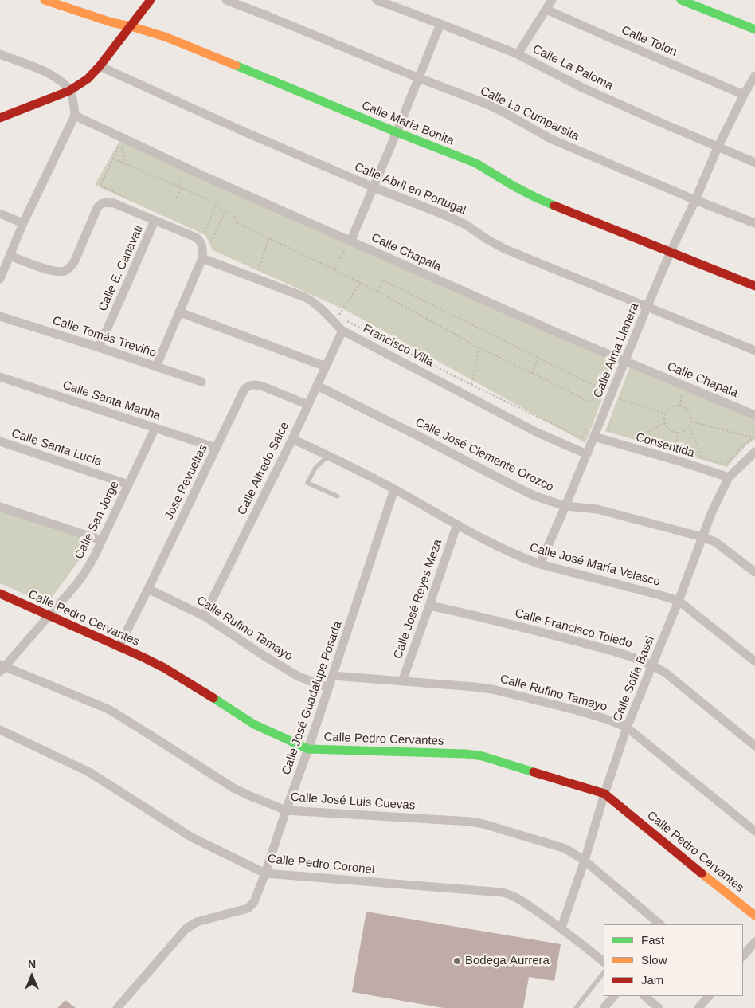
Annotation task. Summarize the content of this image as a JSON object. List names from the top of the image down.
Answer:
{
  "streets": {
    "street": [
      "Calle Tolon",
      "Calle La Paloma",
      "Calle La Cumparsita",
      "Calle María Bonita",
      "Calle Abril en Portugal",
      "Calle Chapala",
      "Calle E. Canavati",
      "Calle Tomás Treviño",
      "Francisco Villa",
      "Calle Alma Llanera",
      "Calle Santa Martha",
      "Consentida",
      "Calle Santa Lucía",
      "Calle José Clemente Orozco",
      "Calle Alfredo Salce",
      "Jose Revueltas",
      "Calle San Jorge",
      "Calle José María Velasco",
      "Calle José Reyes Meza",
      "Calle Pedro Cervantes",
      "Calle Rufino Tamayo",
      "Calle Francisco Toledo",
      "Calle Sofía Bassi",
      "Calle José Guadalupe Posada",
      "Calle José Luis Cuevas",
      "Calle Pedro Coronel"
    ]
  },
  "crossings": [
    ["Calle Tolon", "Calle Alma Llanera"],
    ["Calle La Paloma", "Calle Alma Llanera"],
    ["Calle La Cumparsita", "Calle Alma Llanera"],
    ["Calle María Bonita", "Calle Alma Llanera"],
    ["Calle Abril en Portugal", "Calle Alma Llanera"],
    ["Calle Chapala", "Calle Alma Llanera"],
    ["Calle E. Canavati", "Calle Tomás Treviño"],
    ["Francisco Villa", "Calle Alma Llanera"],
    ["Francisco Villa", "Calle Alfredo Salce"],
    ["Calle Alma Llanera", "Consentida"],
    ["Calle Alma Llanera", "Calle José Clemente Orozco"],
    ["Calle Alma Llanera", "Calle José María Velasco"],
    ["Calle Santa Martha", "Jose Revueltas"],
    ["Calle Santa Martha", "Calle San Jorge"],
    ["Consentida", "Calle Sofía Bassi"],
    ["Calle Santa Lucía", "Calle San Jorge"],
    ["Calle José Clemente Orozco", "Calle Alfredo Salce"],
    ["Calle José Clemente Orozco", "Calle Sofía Bassi"],
    ["Calle Alfredo Salce", "Jose Revueltas"],
    ["Calle Alfredo Salce", "Calle José María Velasco"],
    ["Calle Alfredo Salce", "Calle Rufino Tamayo"],
    ["Jose Revueltas", "Calle Pedro Cervantes"],
    ["Jose Revueltas", "Calle Rufino Tamayo"],
    ["Calle San Jorge", "Calle Pedro Cervantes"],
    ["Calle San Jorge", "Calle José Luis Cuevas"],
    ["Calle José María Velasco", "Calle José Reyes Meza"],
    ["Calle José María Velasco", "Calle Sofía Bassi"],
    ["Calle José María Velasco", "Calle José Guadalupe Posada"],
    ["Calle José Reyes Meza", "Calle Rufino Tamayo"],
    ["Calle José Reyes Meza", "Calle Francisco Toledo"],
    ["Calle Pedro Cervantes", "Calle Sofía Bassi"],
    ["Calle Pedro Cervantes", "Calle José Guadalupe Posada"],
    ["Calle Rufino Tamayo", "Calle Sofía Bassi"],
    ["Calle Rufino Tamayo", "Calle José Guadalupe Posada"],
    ["Calle Francisco Toledo", "Calle Sofía Bassi"],
    ["Calle Sofía Bassi", "Calle José Luis Cuevas"],
    ["Calle Sofía Bassi", "Calle Pedro Coronel"],
    ["Calle José Guadalupe Posada", "Calle José Luis Cuevas"],
    ["Calle José Guadalupe Posada", "Calle Pedro Coronel"]
  ],
  "places": ["Bodega Aurrera"],
  "legend": ["Fast", "Slow", "Jam"],
  "north": "top"
}
